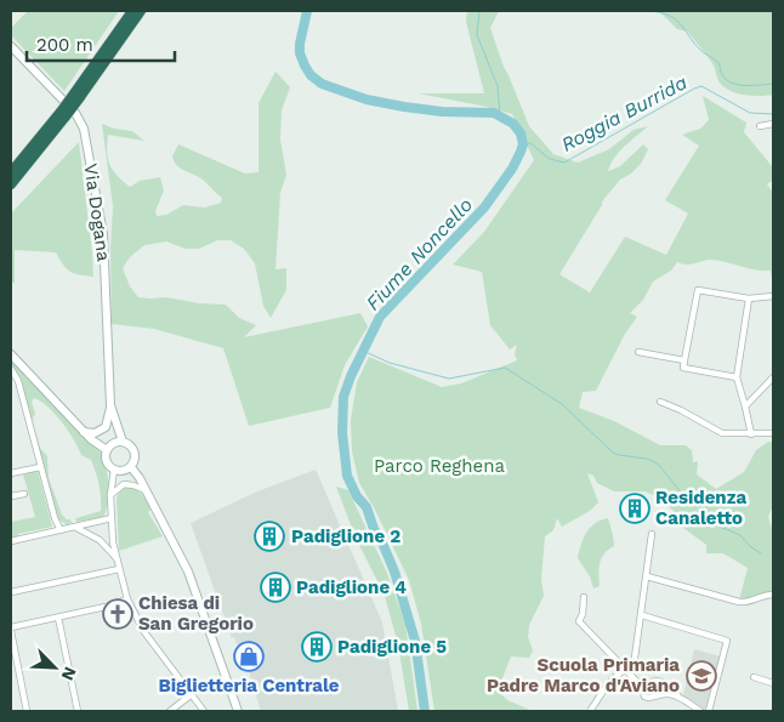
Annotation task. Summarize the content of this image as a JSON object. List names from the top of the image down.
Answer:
{
  "streets": {
    "main road": ["Via Dogana"]
  },
  "water": ["Roggia Burrida", "Fiume Noncello"],
  "parks": ["Parco Reghena"],
  "places": {
    "building": [
      "Residenza Canaletto",
      "Padiglione 2",
      "Padiglione 4",
      "Padiglione 5"
    ],
    "church": ["Chiesa di San Gregorio"],
    "shop": ["Biglietteria Centrale"],
    "school or university": ["Scuola Primaria Padre Marco d'Aviano"]
  },
  "scale_bar": "200 m",
  "north": "bottom right"
}
